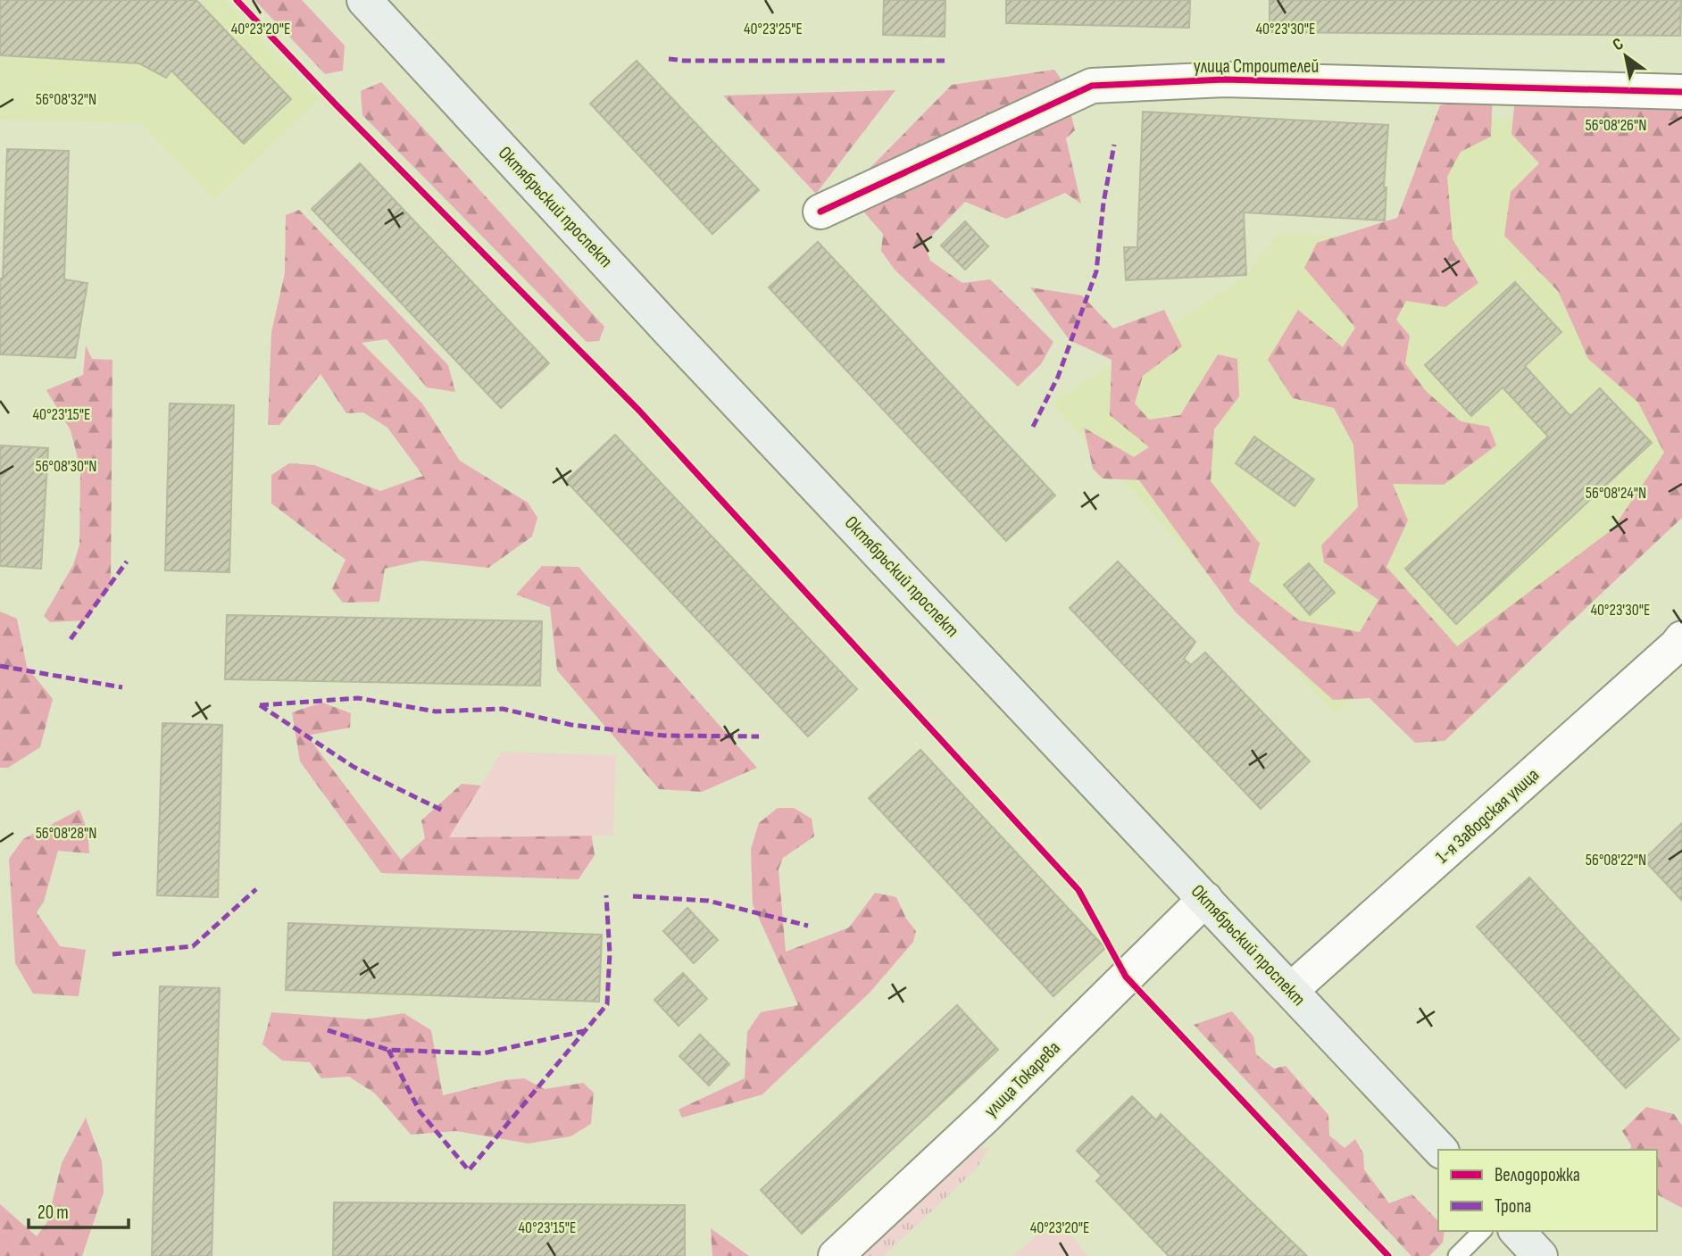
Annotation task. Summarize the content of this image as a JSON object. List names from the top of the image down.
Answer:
{
  "streets": {
    "main road": ["Октябрьский проспект"],
    "street": ["улица Строителей", "1-я Заводская улица", "улица Токарева"]
  },
  "crossings": [
    ["Октябрьский проспект", "1-я Заводская улица"],
    ["Октябрьский проспект", "улица Токарева"]
  ],
  "legend": ["Велодорожка", "Тропа"],
  "scale_bar": "20 m",
  "north": "top left",
  "coordinates": [
    "40°23'20\"E",
    "40°23'25\"E",
    "40°23'30\"E",
    "56°08'32\"N",
    "56°08'26\"N",
    "40°23'15\"E",
    "56°08'30\"N",
    "56°08'24\"N",
    "56°08'28\"N",
    "56°08'22\"N"
  ]
}
